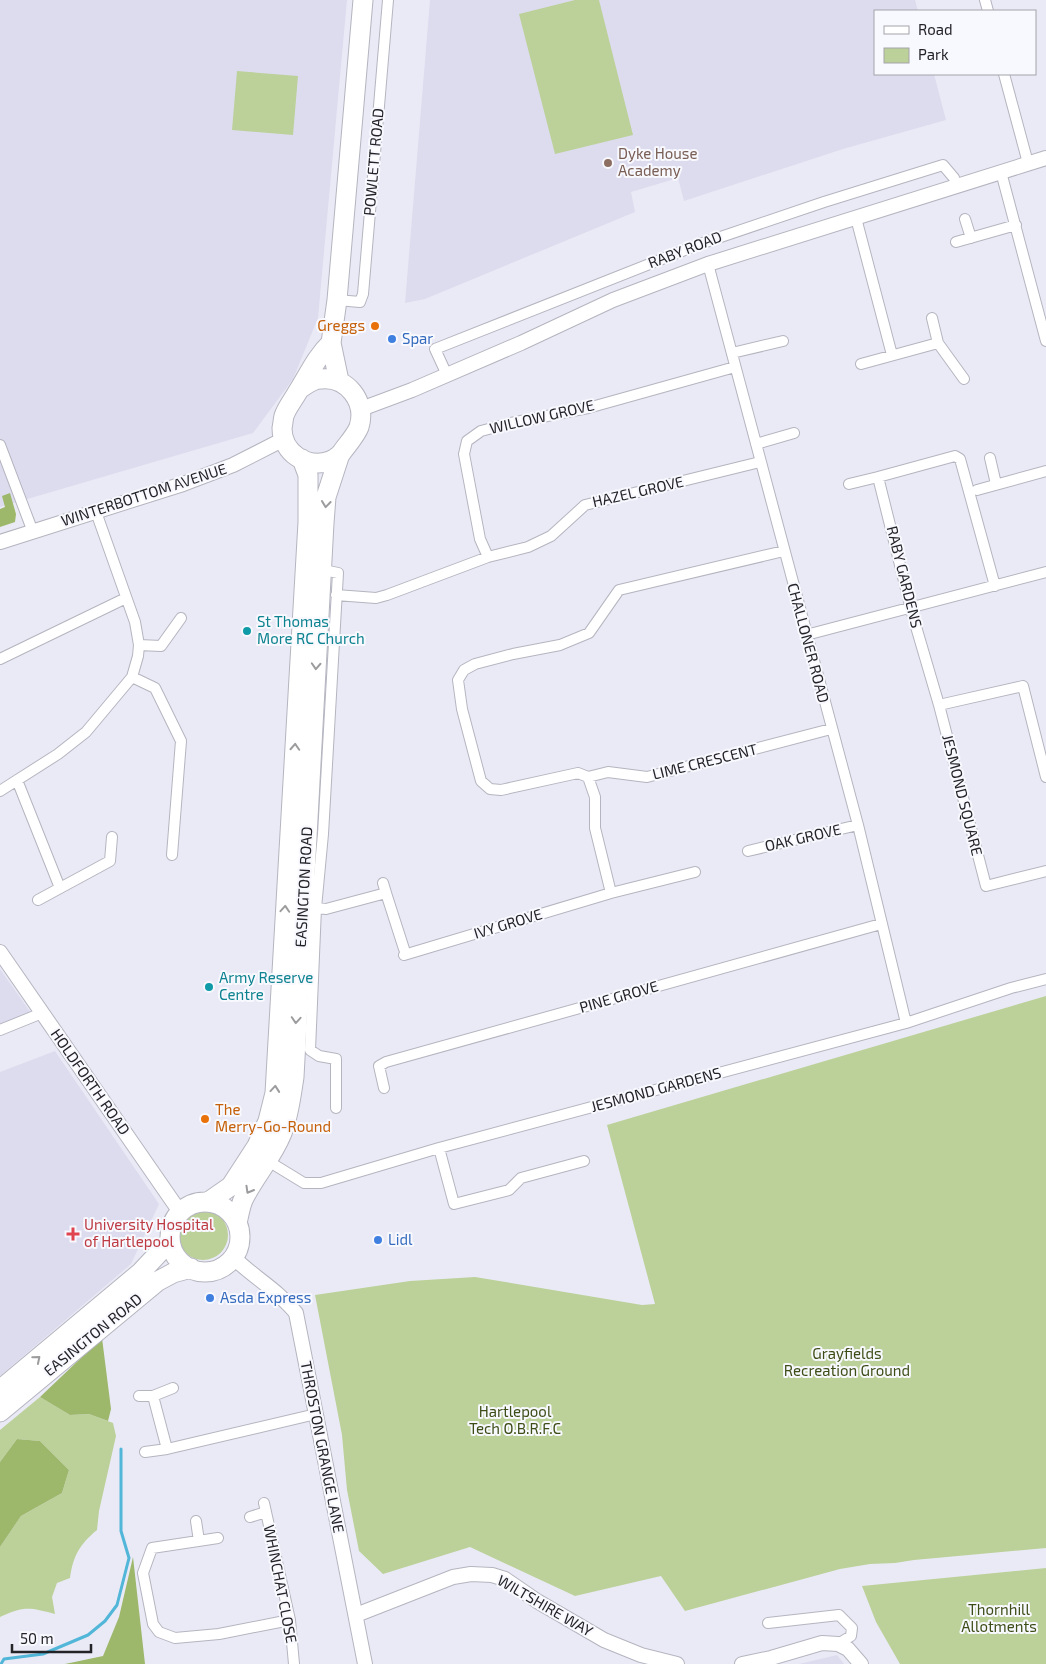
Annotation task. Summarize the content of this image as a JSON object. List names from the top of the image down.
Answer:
{
  "streets": {
    "highway": ["POWLETT ROAD", "EASINGTON ROAD"],
    "street": [
      "RABY ROAD",
      "WILLOW GROVE",
      "HAZEL GROVE",
      "WINTERBOTTOM AVENUE",
      "RABY GARDENS",
      "CHALLONER ROAD",
      "LIME CRESCENT",
      "JESMOND SQUARE",
      "OAK GROVE",
      "IVY GROVE",
      "PINE GROVE",
      "HOLDFORTH ROAD",
      "JESMOND GARDENS",
      "THROSTON GRANGE LANE",
      "WHINCHAT CLOSE",
      "WILTSHIRE WAY"
    ]
  },
  "crossings": [
    ["POWLETT ROAD", "RABY ROAD"],
    ["POWLETT ROAD", "WINTERBOTTOM AVENUE"],
    ["POWLETT ROAD", "EASINGTON ROAD"],
    ["RABY ROAD", "WINTERBOTTOM AVENUE"],
    ["RABY ROAD", "CHALLONER ROAD"],
    ["RABY ROAD", "EASINGTON ROAD"],
    ["WILLOW GROVE", "HAZEL GROVE"],
    ["WILLOW GROVE", "CHALLONER ROAD"],
    ["HAZEL GROVE", "CHALLONER ROAD"],
    ["HAZEL GROVE", "EASINGTON ROAD"],
    ["WINTERBOTTOM AVENUE", "EASINGTON ROAD"],
    ["RABY GARDENS", "JESMOND SQUARE"],
    ["CHALLONER ROAD", "LIME CRESCENT"],
    ["CHALLONER ROAD", "OAK GROVE"],
    ["CHALLONER ROAD", "PINE GROVE"],
    ["CHALLONER ROAD", "JESMOND GARDENS"],
    ["EASINGTON ROAD", "IVY GROVE"],
    ["EASINGTON ROAD", "HOLDFORTH ROAD"],
    ["EASINGTON ROAD", "JESMOND GARDENS"],
    ["EASINGTON ROAD", "THROSTON GRANGE LANE"],
    ["HOLDFORTH ROAD", "THROSTON GRANGE LANE"],
    ["THROSTON GRANGE LANE", "WILTSHIRE WAY"]
  ],
  "parks": ["Grayfields Recreation Ground", "Hartlepool Tech O.B.R.F.C", "Thornhill Allotments"],
  "places": {
    "other": [
      "Dyke House Academy",
      "Greggs",
      "Spar",
      "St Thomas More RC Church",
      "Army Reserve Centre",
      "The Merry-Go-Round",
      "Lidl",
      "Asda Express"
    ],
    "health": ["University Hospital of Hartlepool"]
  },
  "legend": ["Road", "Park"],
  "scale_bar": "50 m"
}
